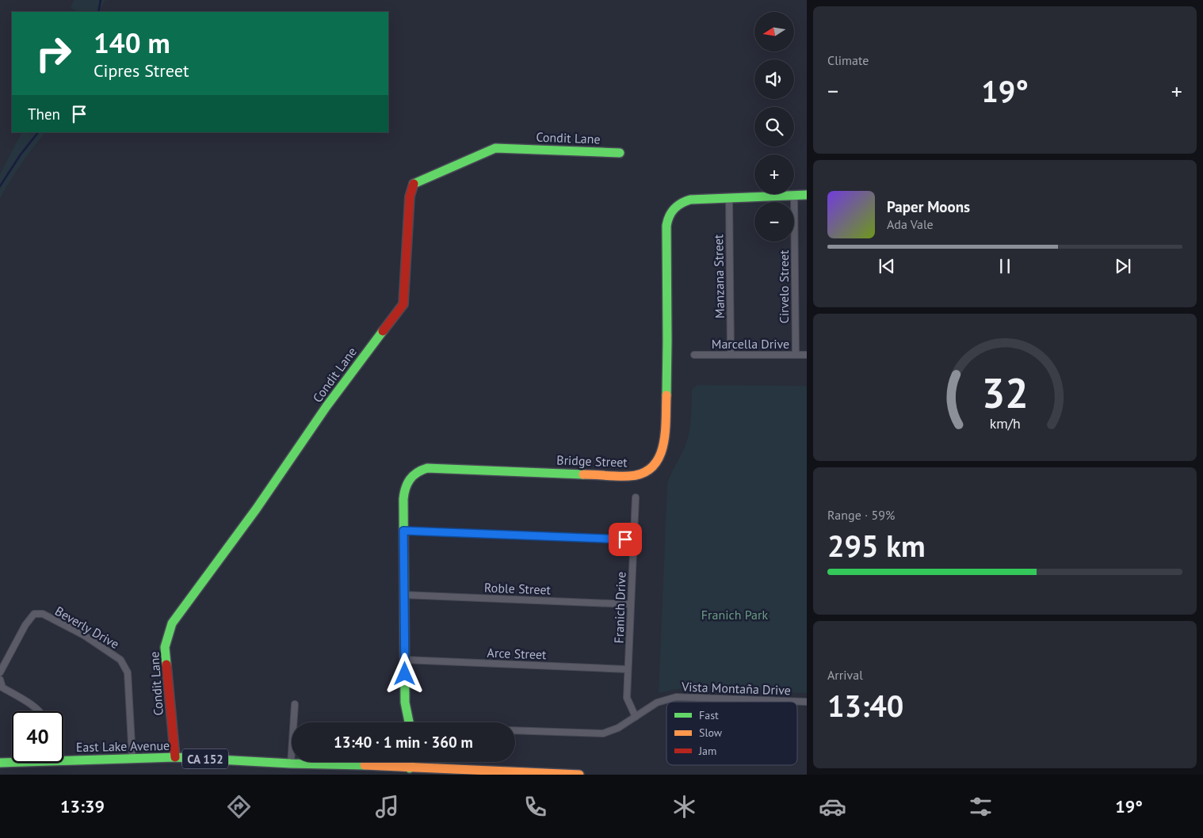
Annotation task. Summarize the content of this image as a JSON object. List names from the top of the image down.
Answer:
{
  "streets": {
    "street": [
      "Condit Lane",
      "Manzana Street",
      "Cirvelo Street",
      "Marcella Drive",
      "Bridge Street",
      "Roble Street",
      "Franich Drive",
      "Beverly Drive",
      "Arce Street",
      "Vista Montaña Drive",
      "East Lake Avenue",
      "CA 152"
    ]
  },
  "crossings": [
    ["Condit Lane", "East Lake Avenue"],
    ["Manzana Street", "Marcella Drive"],
    ["Manzana Street", "Bridge Street"],
    ["Cirvelo Street", "Marcella Drive"],
    ["Cirvelo Street", "Bridge Street"],
    ["Bridge Street", "Roble Street"],
    ["Bridge Street", "Arce Street"],
    ["Roble Street", "Franich Drive"],
    ["Franich Drive", "Arce Street"],
    ["Franich Drive", "Vista Montaña Drive"],
    ["Beverly Drive", "East Lake Avenue"]
  ],
  "parks": ["Franich Park"],
  "legend": ["Fast", "Slow", "Jam"],
  "north": "left",
  "page": {
    "tile": [
      "Climate",
      ["Range · 59%", "295 km"],
      ["Arrival", "13:40"]
    ],
    "map_buttons": ["+", "−"],
    "turn": ["140 m", "Cipres Street"],
    "heat": ["−", "19°", "+"],
    "then": "Then",
    "song": ["Paper Moons", "Ada Vale"],
    "limit": "40",
    "trip": "13:40 · 1 min · 360 m",
    "tabs": ["13:39", "19°"],
    "gauge": ["32", "km/h"]
  }
}
